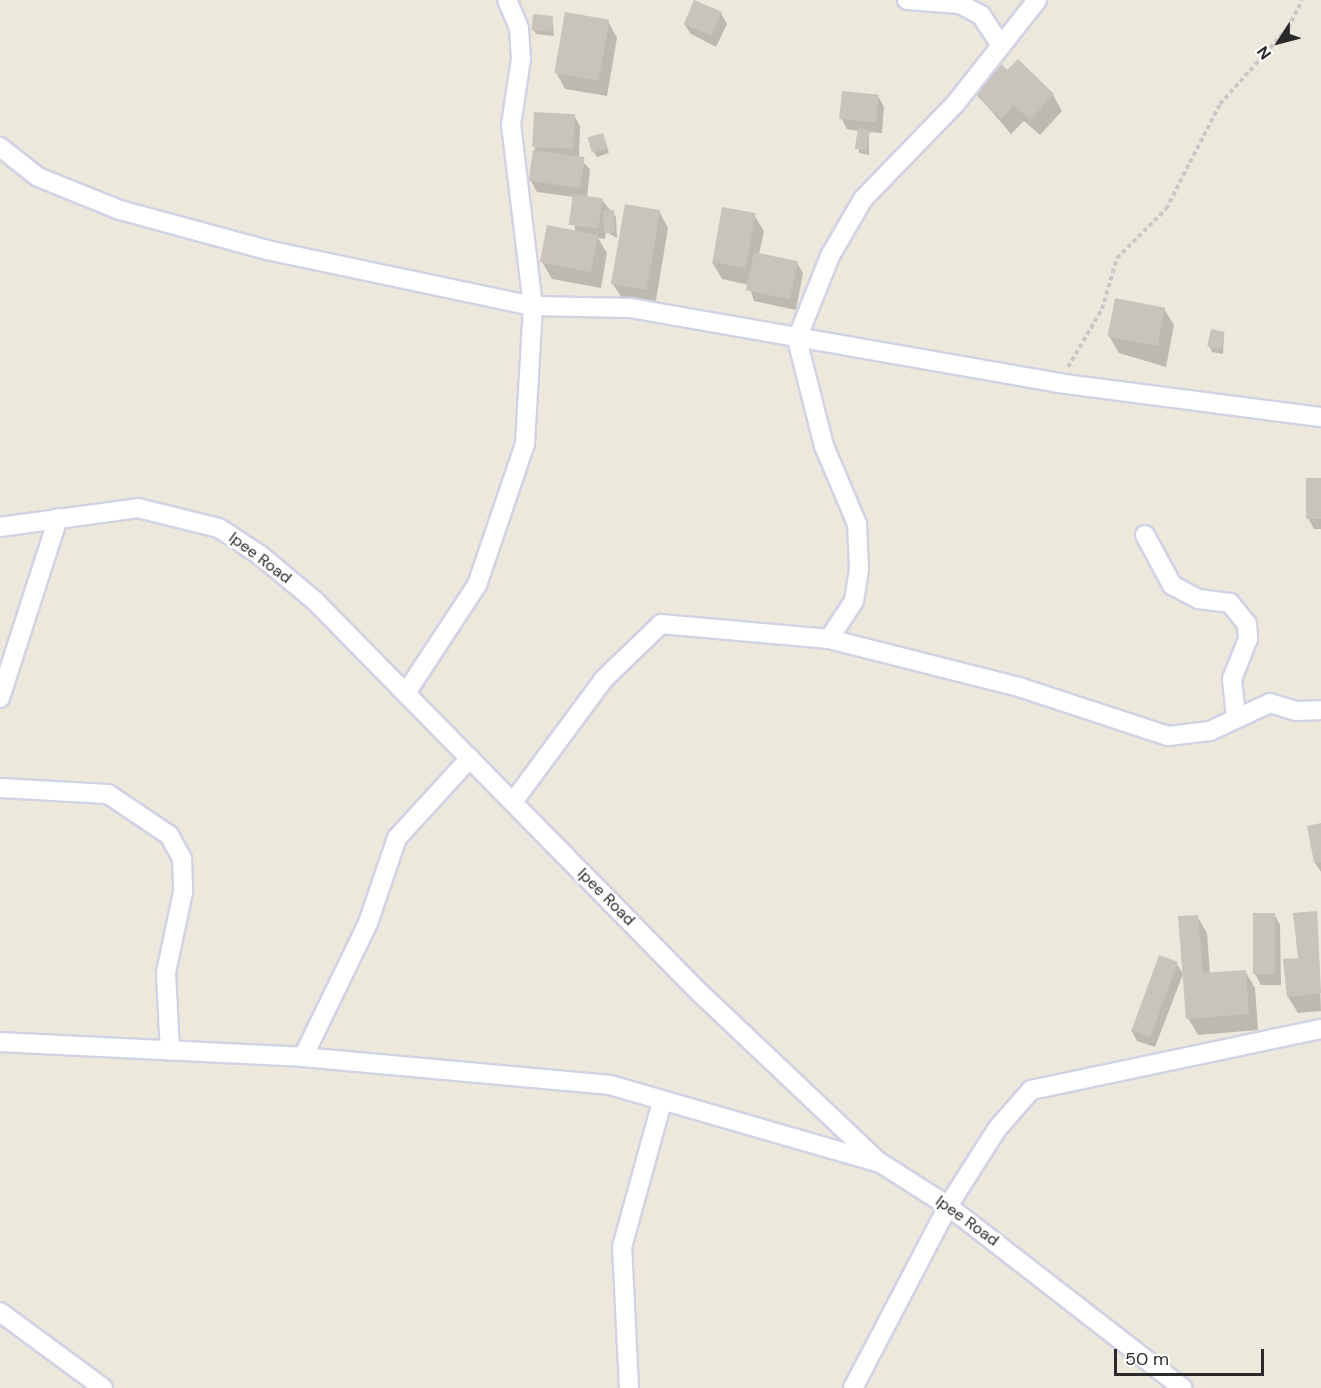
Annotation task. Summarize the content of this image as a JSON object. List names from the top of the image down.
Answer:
{
  "streets": {
    "street": ["Ipee Road"]
  },
  "scale_bar": "50 m",
  "north": "bottom left"
}
